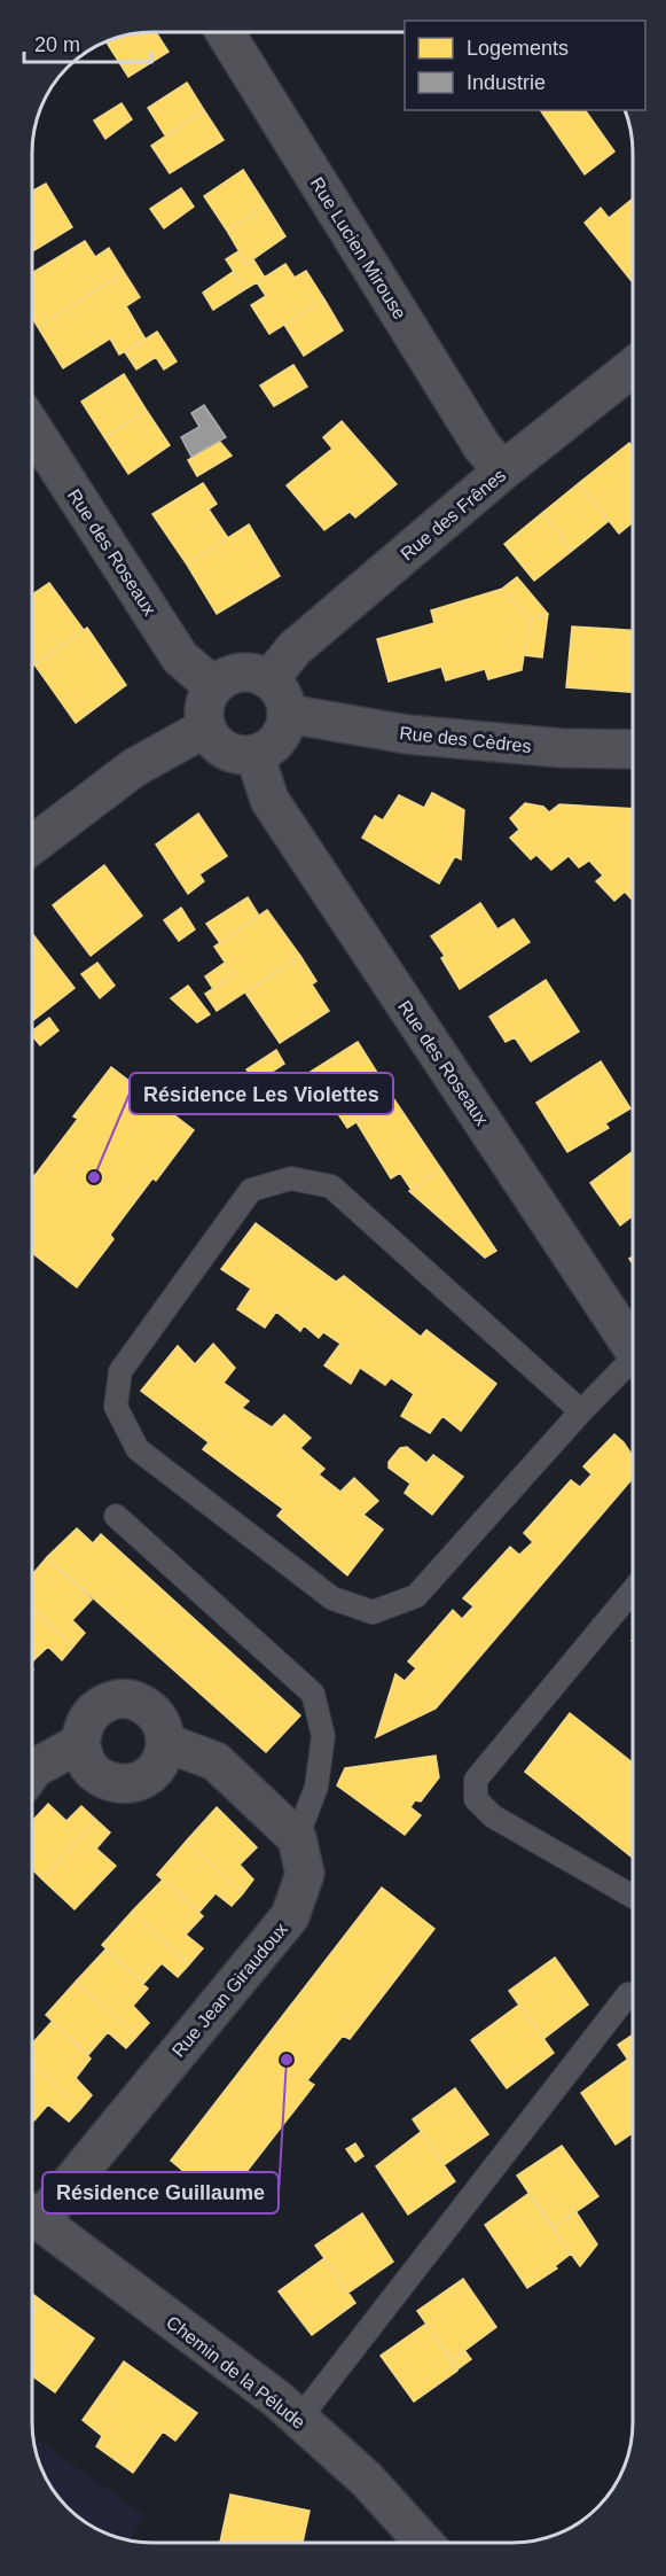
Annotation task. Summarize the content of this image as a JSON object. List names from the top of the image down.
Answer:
{
  "streets": {
    "street": [
      "Rue Lucien Mirouse",
      "Rue des Frênes",
      "Rue des Roseaux",
      "Rue des Cèdres",
      "Rue Jean Giraudoux",
      "Chemin de la Pélude"
    ]
  },
  "crossings": [
    ["Rue Lucien Mirouse", "Rue des Frênes"],
    ["Rue des Frênes", "Rue des Roseaux"],
    ["Rue des Frênes", "Rue des Cèdres"],
    ["Rue des Roseaux", "Rue des Cèdres"]
  ],
  "places": ["Résidence Les Violettes", "Résidence Guillaume"],
  "legend": ["Logements", "Industrie"],
  "scale_bar": "20 m"
}
